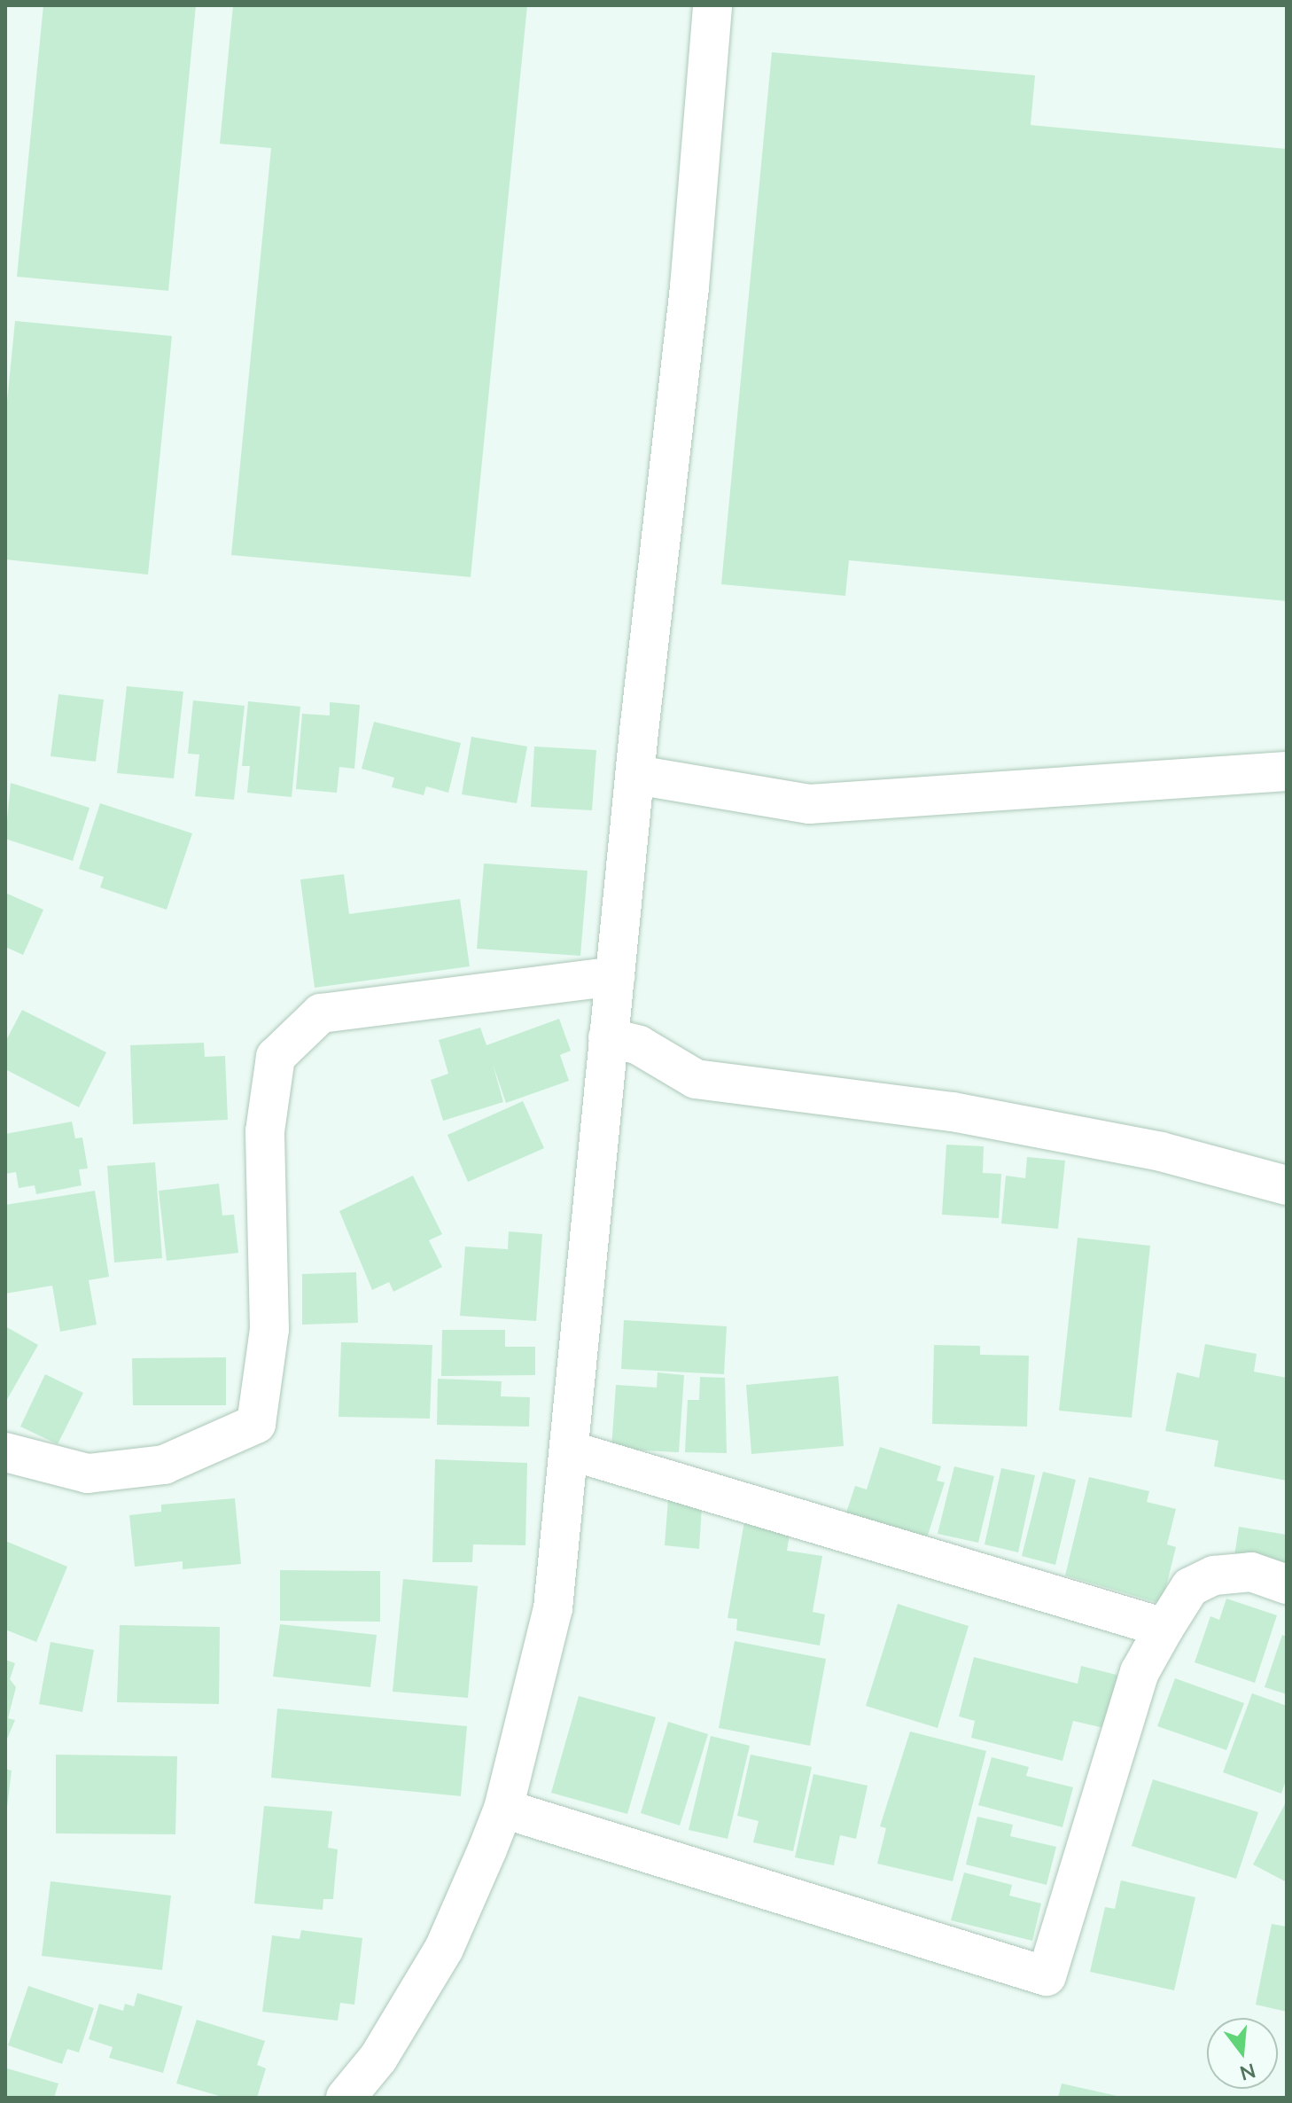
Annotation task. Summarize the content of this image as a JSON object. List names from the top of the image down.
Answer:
{
  "north": "bottom"
}
